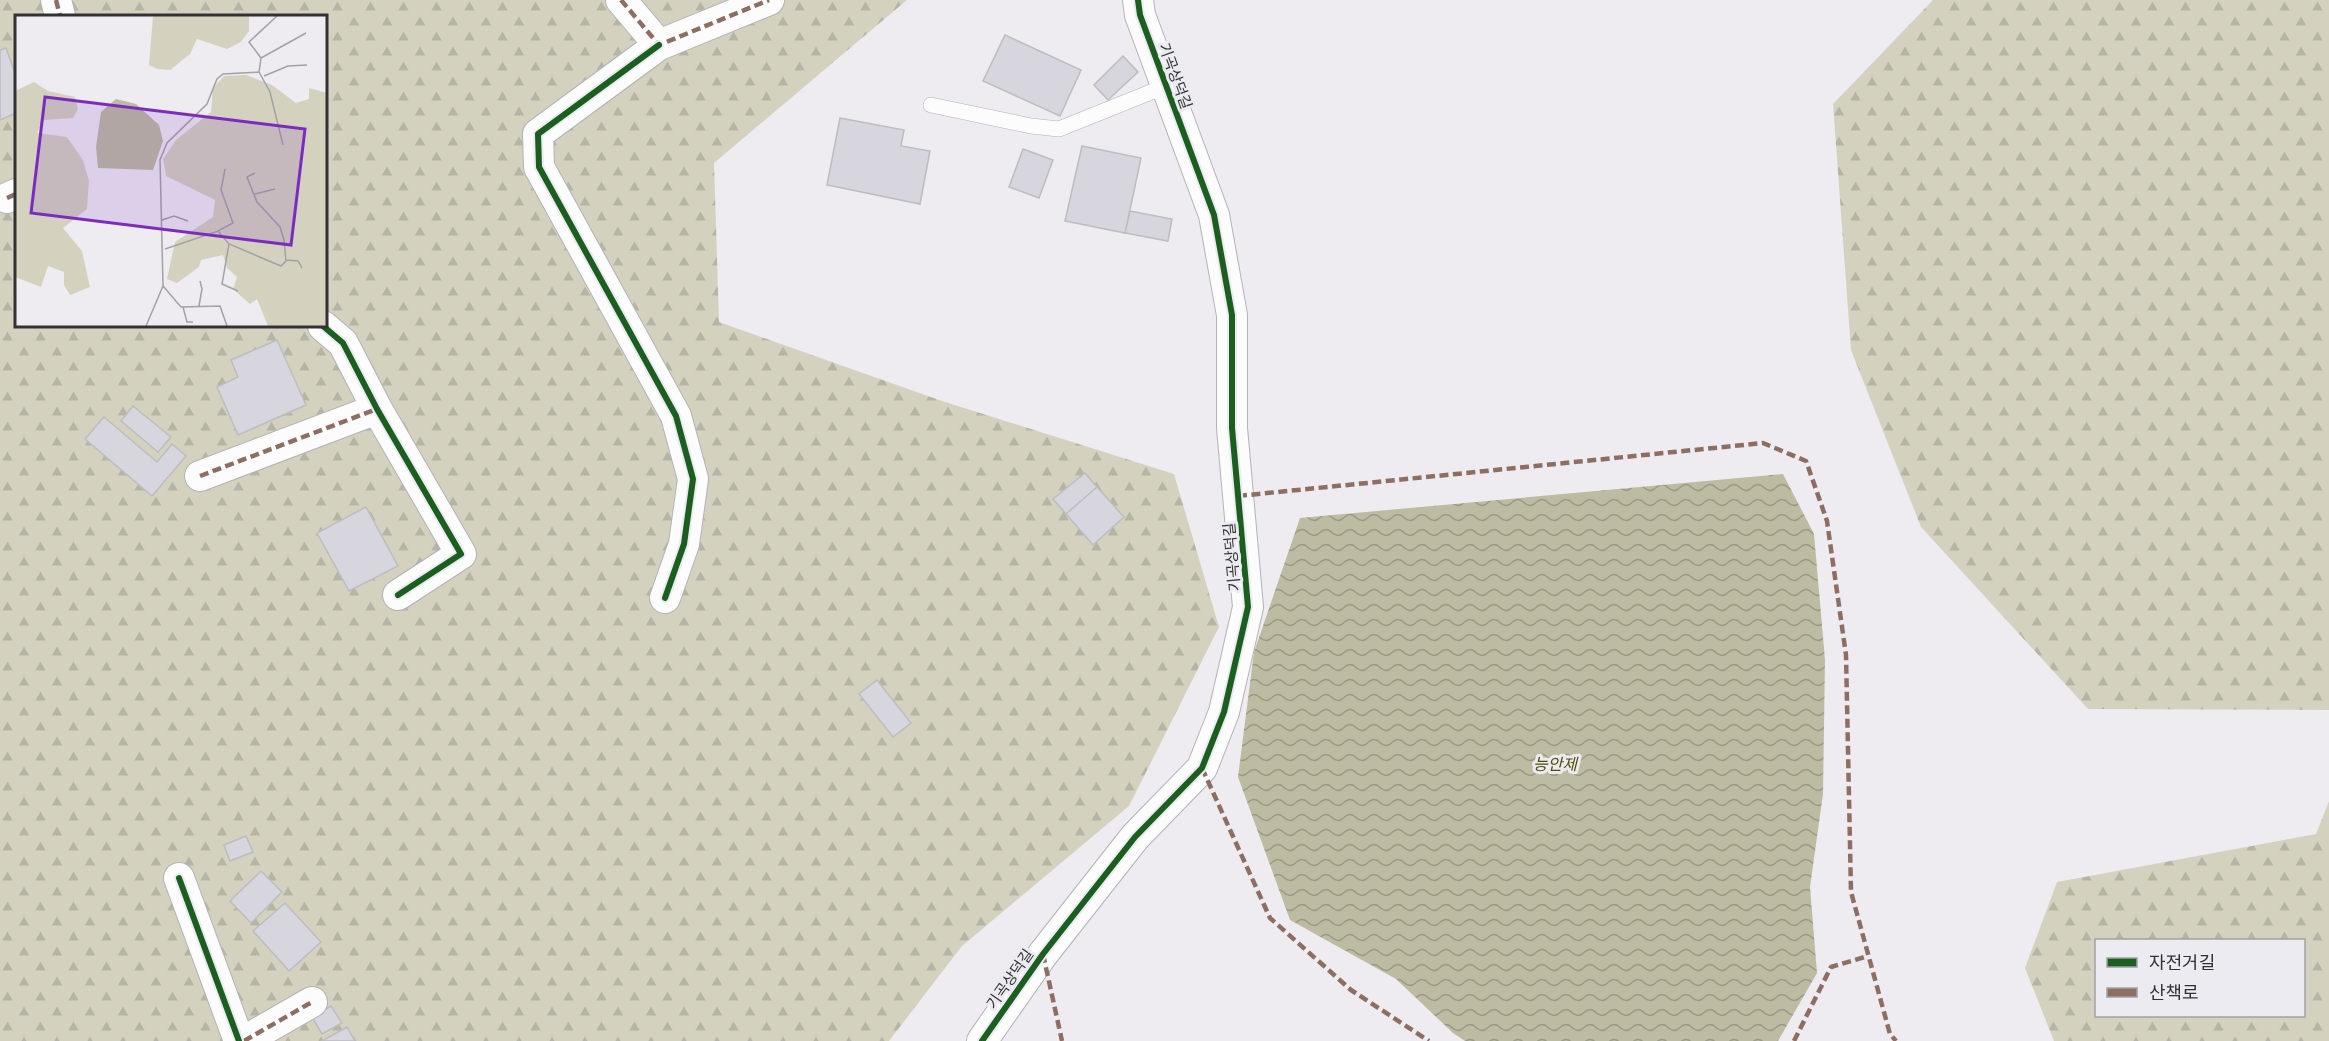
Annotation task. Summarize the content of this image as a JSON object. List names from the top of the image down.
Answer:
{
  "streets": {
    "street": ["기곡상덕길"]
  },
  "water": ["능안제"],
  "legend": ["자전거길", "산책로"]
}
